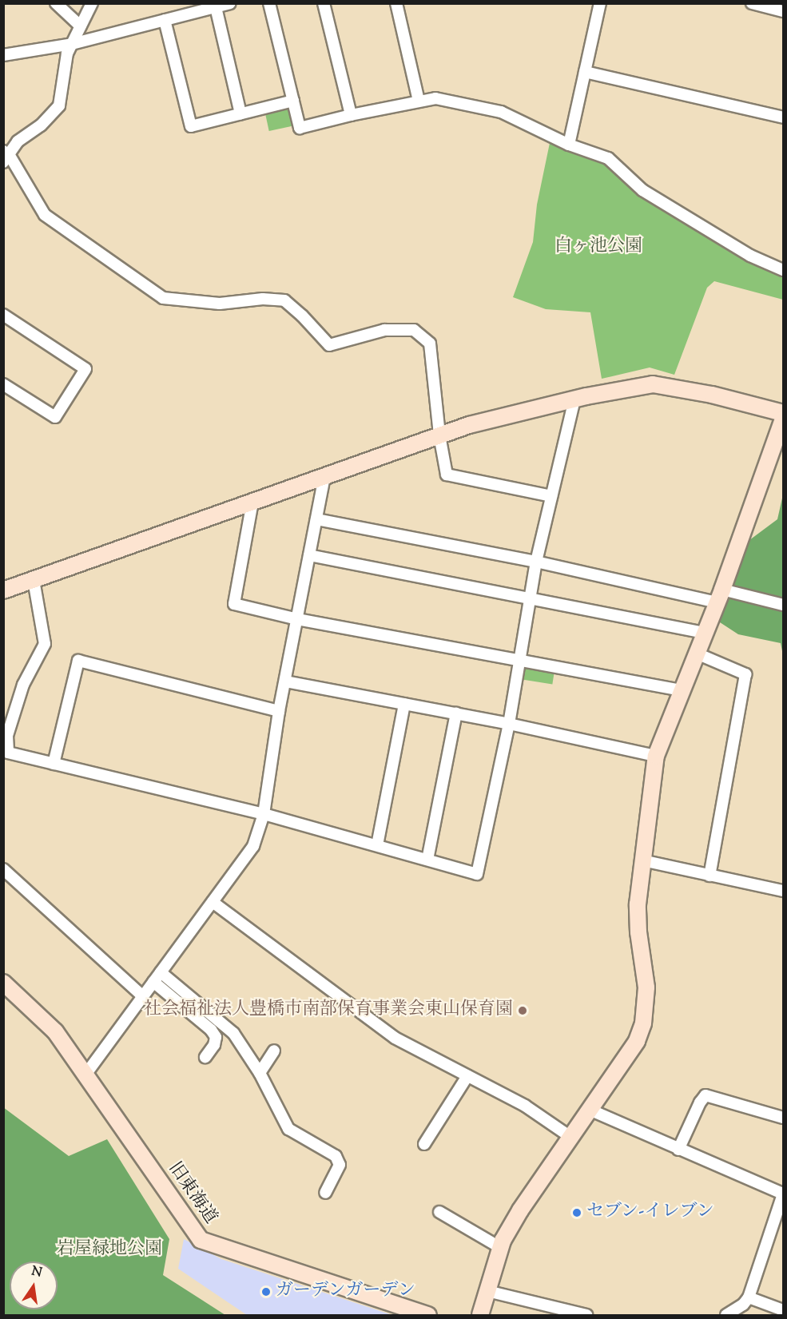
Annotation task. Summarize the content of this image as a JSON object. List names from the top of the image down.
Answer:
{
  "streets": {
    "street": ["旧東海道"]
  },
  "parks": ["白ヶ池公園", "岩屋緑地公園"],
  "places": ["社会福祉法人豊橋市南部保育事業会東山保育園", "セブン-イレブン", "ガーデンガーデン"],
  "north": "top"
}
